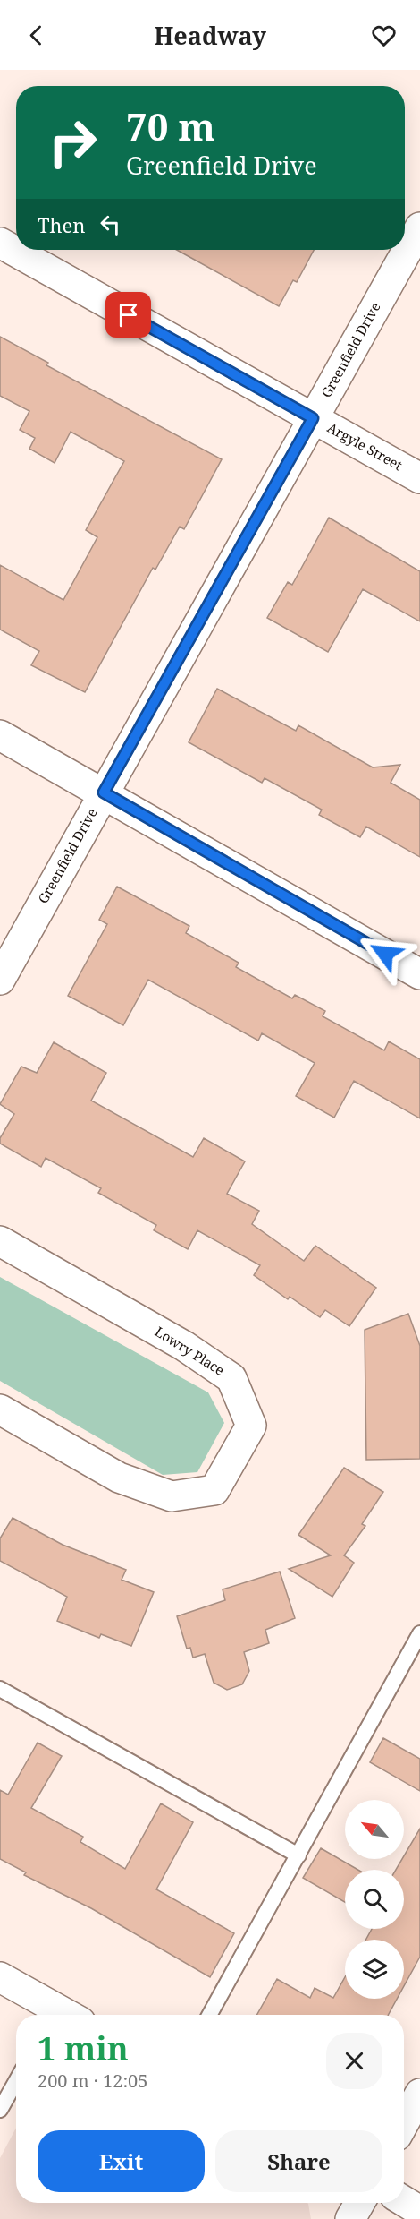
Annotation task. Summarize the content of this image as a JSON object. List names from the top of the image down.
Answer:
{
  "streets": {
    "street": ["Greenfield Drive", "Argyle Street", "Lowry Place"]
  },
  "crossings": [
    ["Greenfield Drive", "Argyle Street"]
  ],
  "north": "top left",
  "page": {
    "header": "Headway",
    "turn": ["70 m", "Greenfield Drive"],
    "then": "Then",
    "heading": ["1 min", "200 m · 12:05"],
    "buttons": ["Exit", "Share"]
  }
}
